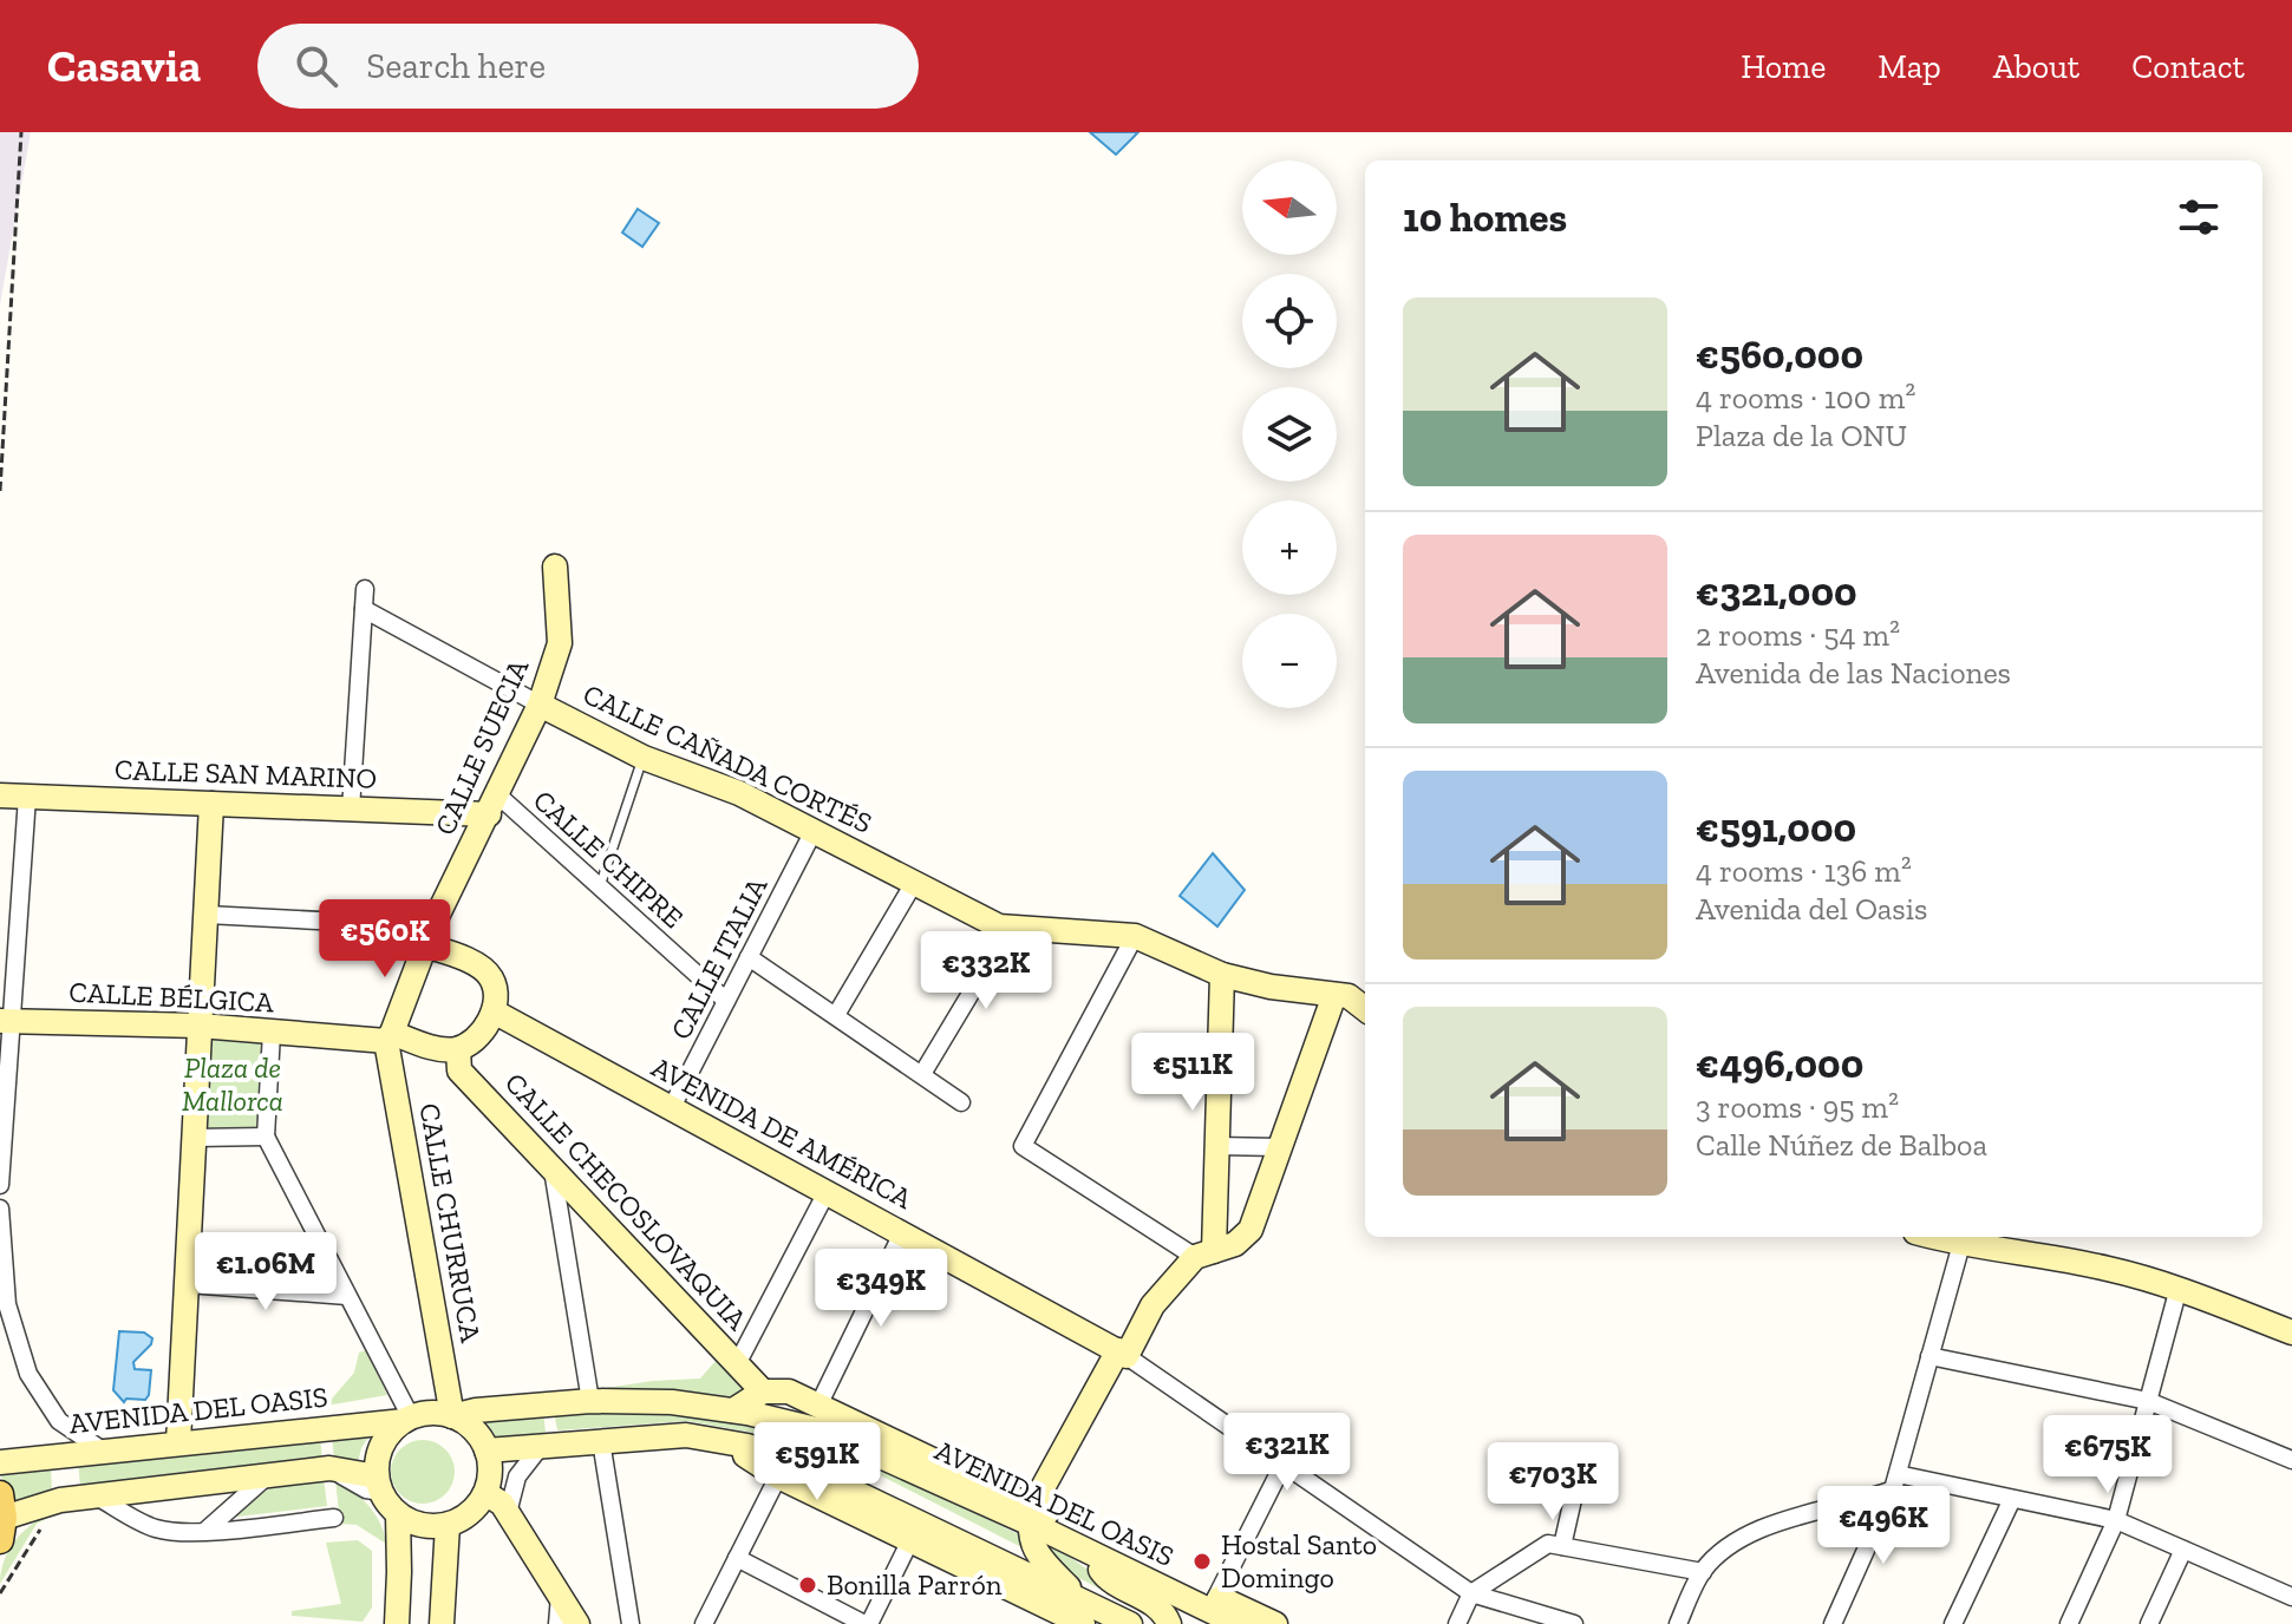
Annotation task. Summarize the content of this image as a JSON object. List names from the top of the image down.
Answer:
{
  "streets": {
    "street": [
      "CALLE SUECIA",
      "CALLE CAÑADA CORTÉS",
      "CALLE SAN MARINO",
      "CALLE CHIPRE",
      "CALLE ITALIA",
      "CALLE BÉLGICA",
      "AVENIDA DE AMÉRICA",
      "CALLE CHECOSLOVAQUIA",
      "CALLE CHURRUCA",
      "AVENIDA DEL OASIS"
    ]
  },
  "crossings": [
    ["CALLE SUECIA", "CALLE CAÑADA CORTÉS"],
    ["CALLE SUECIA", "CALLE SAN MARINO"],
    ["CALLE SUECIA", "CALLE CHIPRE"],
    ["CALLE SUECIA", "CALLE BÉLGICA"],
    ["CALLE SUECIA", "CALLE CHURRUCA"],
    ["CALLE CAÑADA CORTÉS", "CALLE ITALIA"],
    ["CALLE SAN MARINO", "CALLE CHIPRE"],
    ["CALLE CHIPRE", "CALLE ITALIA"],
    ["CALLE ITALIA", "AVENIDA DE AMÉRICA"],
    ["CALLE BÉLGICA", "CALLE CHECOSLOVAQUIA"],
    ["CALLE BÉLGICA", "CALLE CHURRUCA"],
    ["CALLE CHECOSLOVAQUIA", "AVENIDA DEL OASIS"],
    ["CALLE CHURRUCA", "AVENIDA DEL OASIS"]
  ],
  "parks": ["Plaza de Mallorca"],
  "places": ["Hostal Santo Domingo", "Bonilla Parrón"],
  "north": "left",
  "page": {
    "header": "Casavia",
    "search": "Search here",
    "nav": [
      "Home",
      "Map",
      "About",
      "Contact"
    ],
    "map_buttons": ["+", "−"],
    "heading": "10 homes",
    "list": [
      {
        "name": "€560,000",
        "note": "4 rooms · 100 m² · Plaza de la ONU"
      },
      {
        "name": "€321,000",
        "note": "2 rooms · 54 m² · Avenida de las Naciones"
      },
      {
        "name": "€591,000",
        "note": "4 rooms · 136 m² · Avenida del Oasis"
      },
      {
        "name": "€496,000",
        "note": "3 rooms · 95 m² · Calle Núñez de Balboa"
      }
    ],
    "price": [
      "€560K",
      "€332K",
      "€511K",
      "€1.06M",
      "€349K",
      "€321K",
      "€675K",
      "€591K",
      "€703K",
      "€496K"
    ]
  }
}
